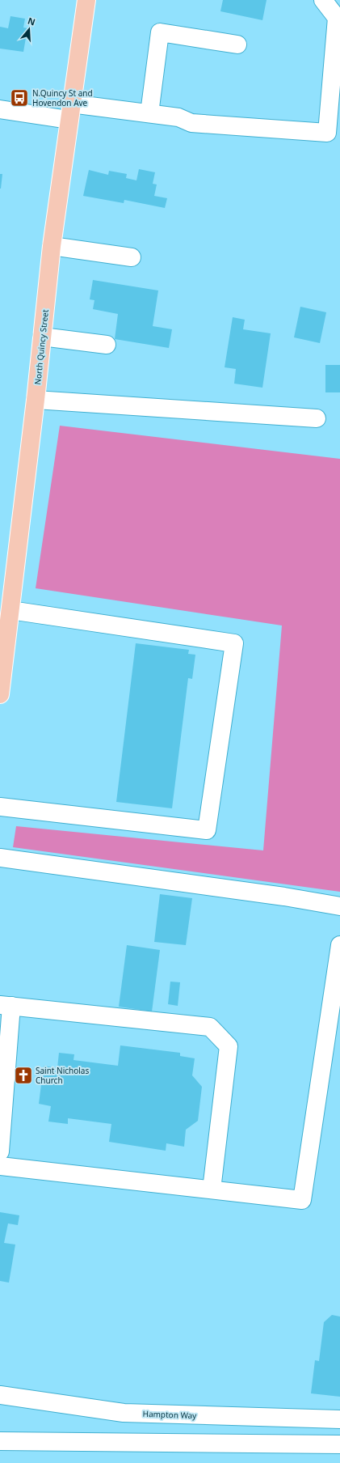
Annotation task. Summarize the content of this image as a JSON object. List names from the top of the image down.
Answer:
{
  "streets": {
    "main road": ["North Quincy Street"],
    "street": ["Hampton Way"]
  },
  "places": {
    "bus stop": ["N.Quincy St and Hovendon Ave"],
    "church": ["Saint Nicholas Church"]
  },
  "north": "top"
}
